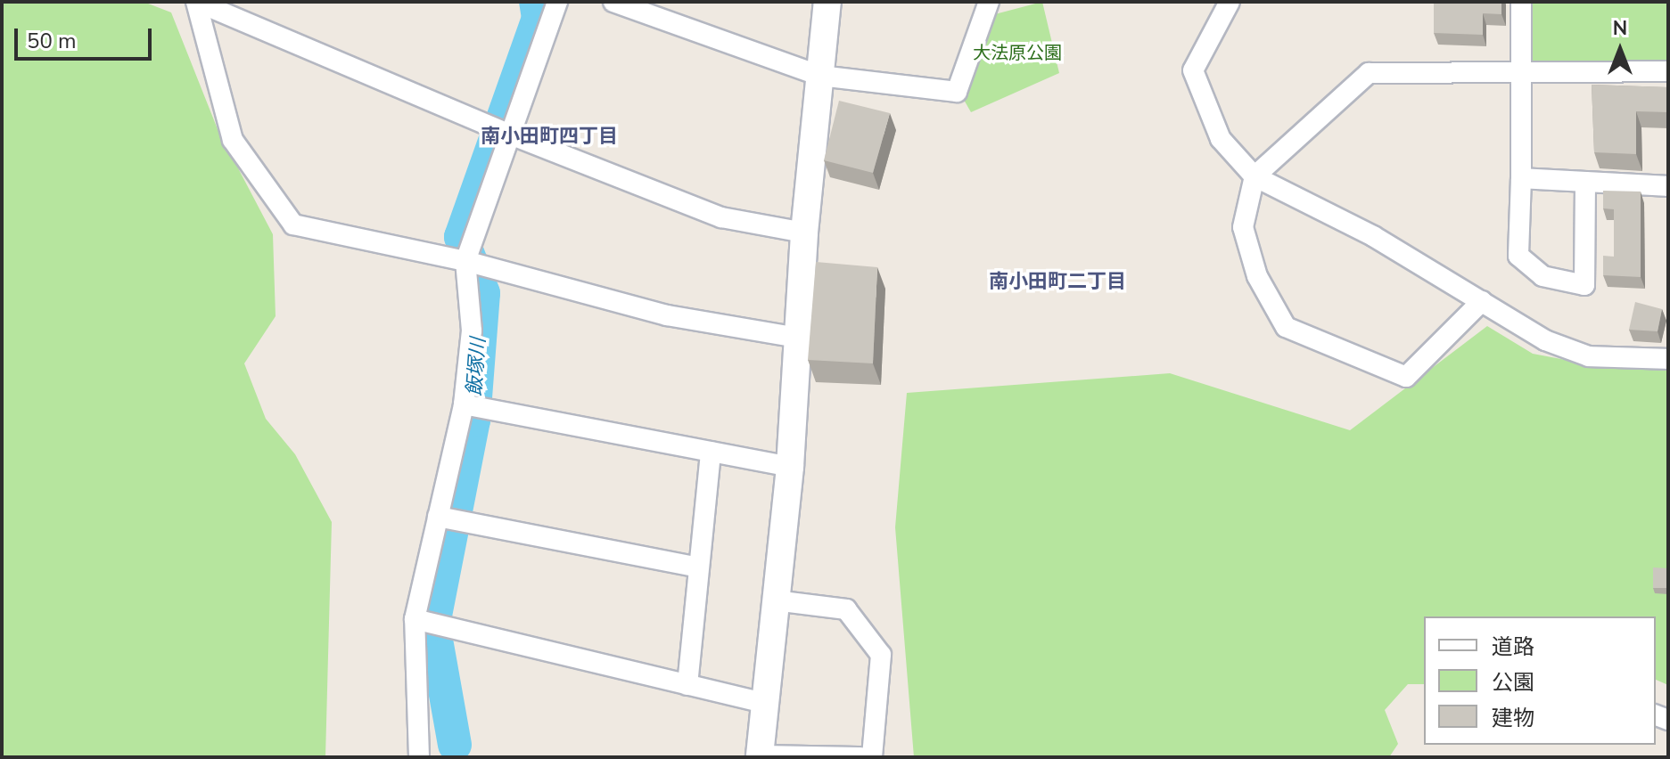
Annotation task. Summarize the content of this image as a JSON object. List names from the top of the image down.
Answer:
{
  "districts": ["南小田町四丁目", "南小田町二丁目"],
  "water": ["飯塚川"],
  "parks": ["大法原公園"],
  "legend": ["道路", "公園", "建物"],
  "scale_bar": "50 m",
  "north": "top"
}
